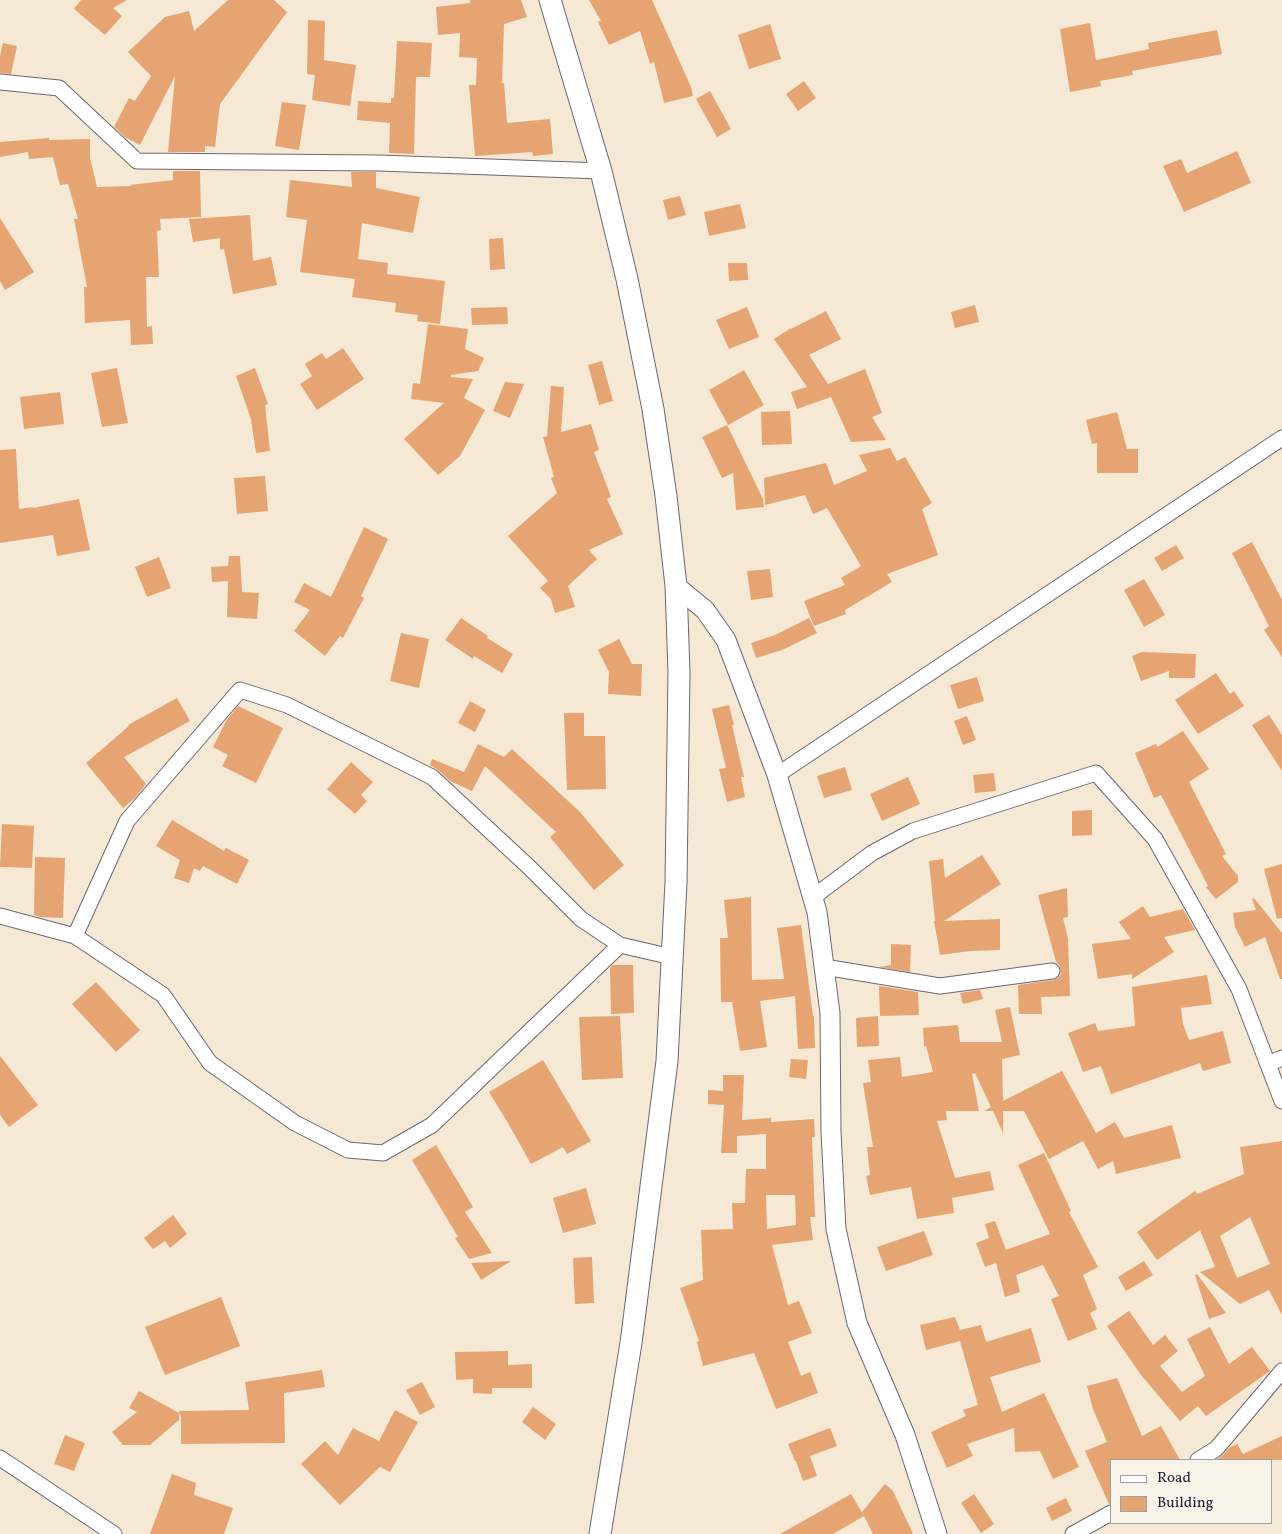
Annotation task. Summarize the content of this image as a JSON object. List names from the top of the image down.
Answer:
{
  "legend": ["Road", "Building"]
}
